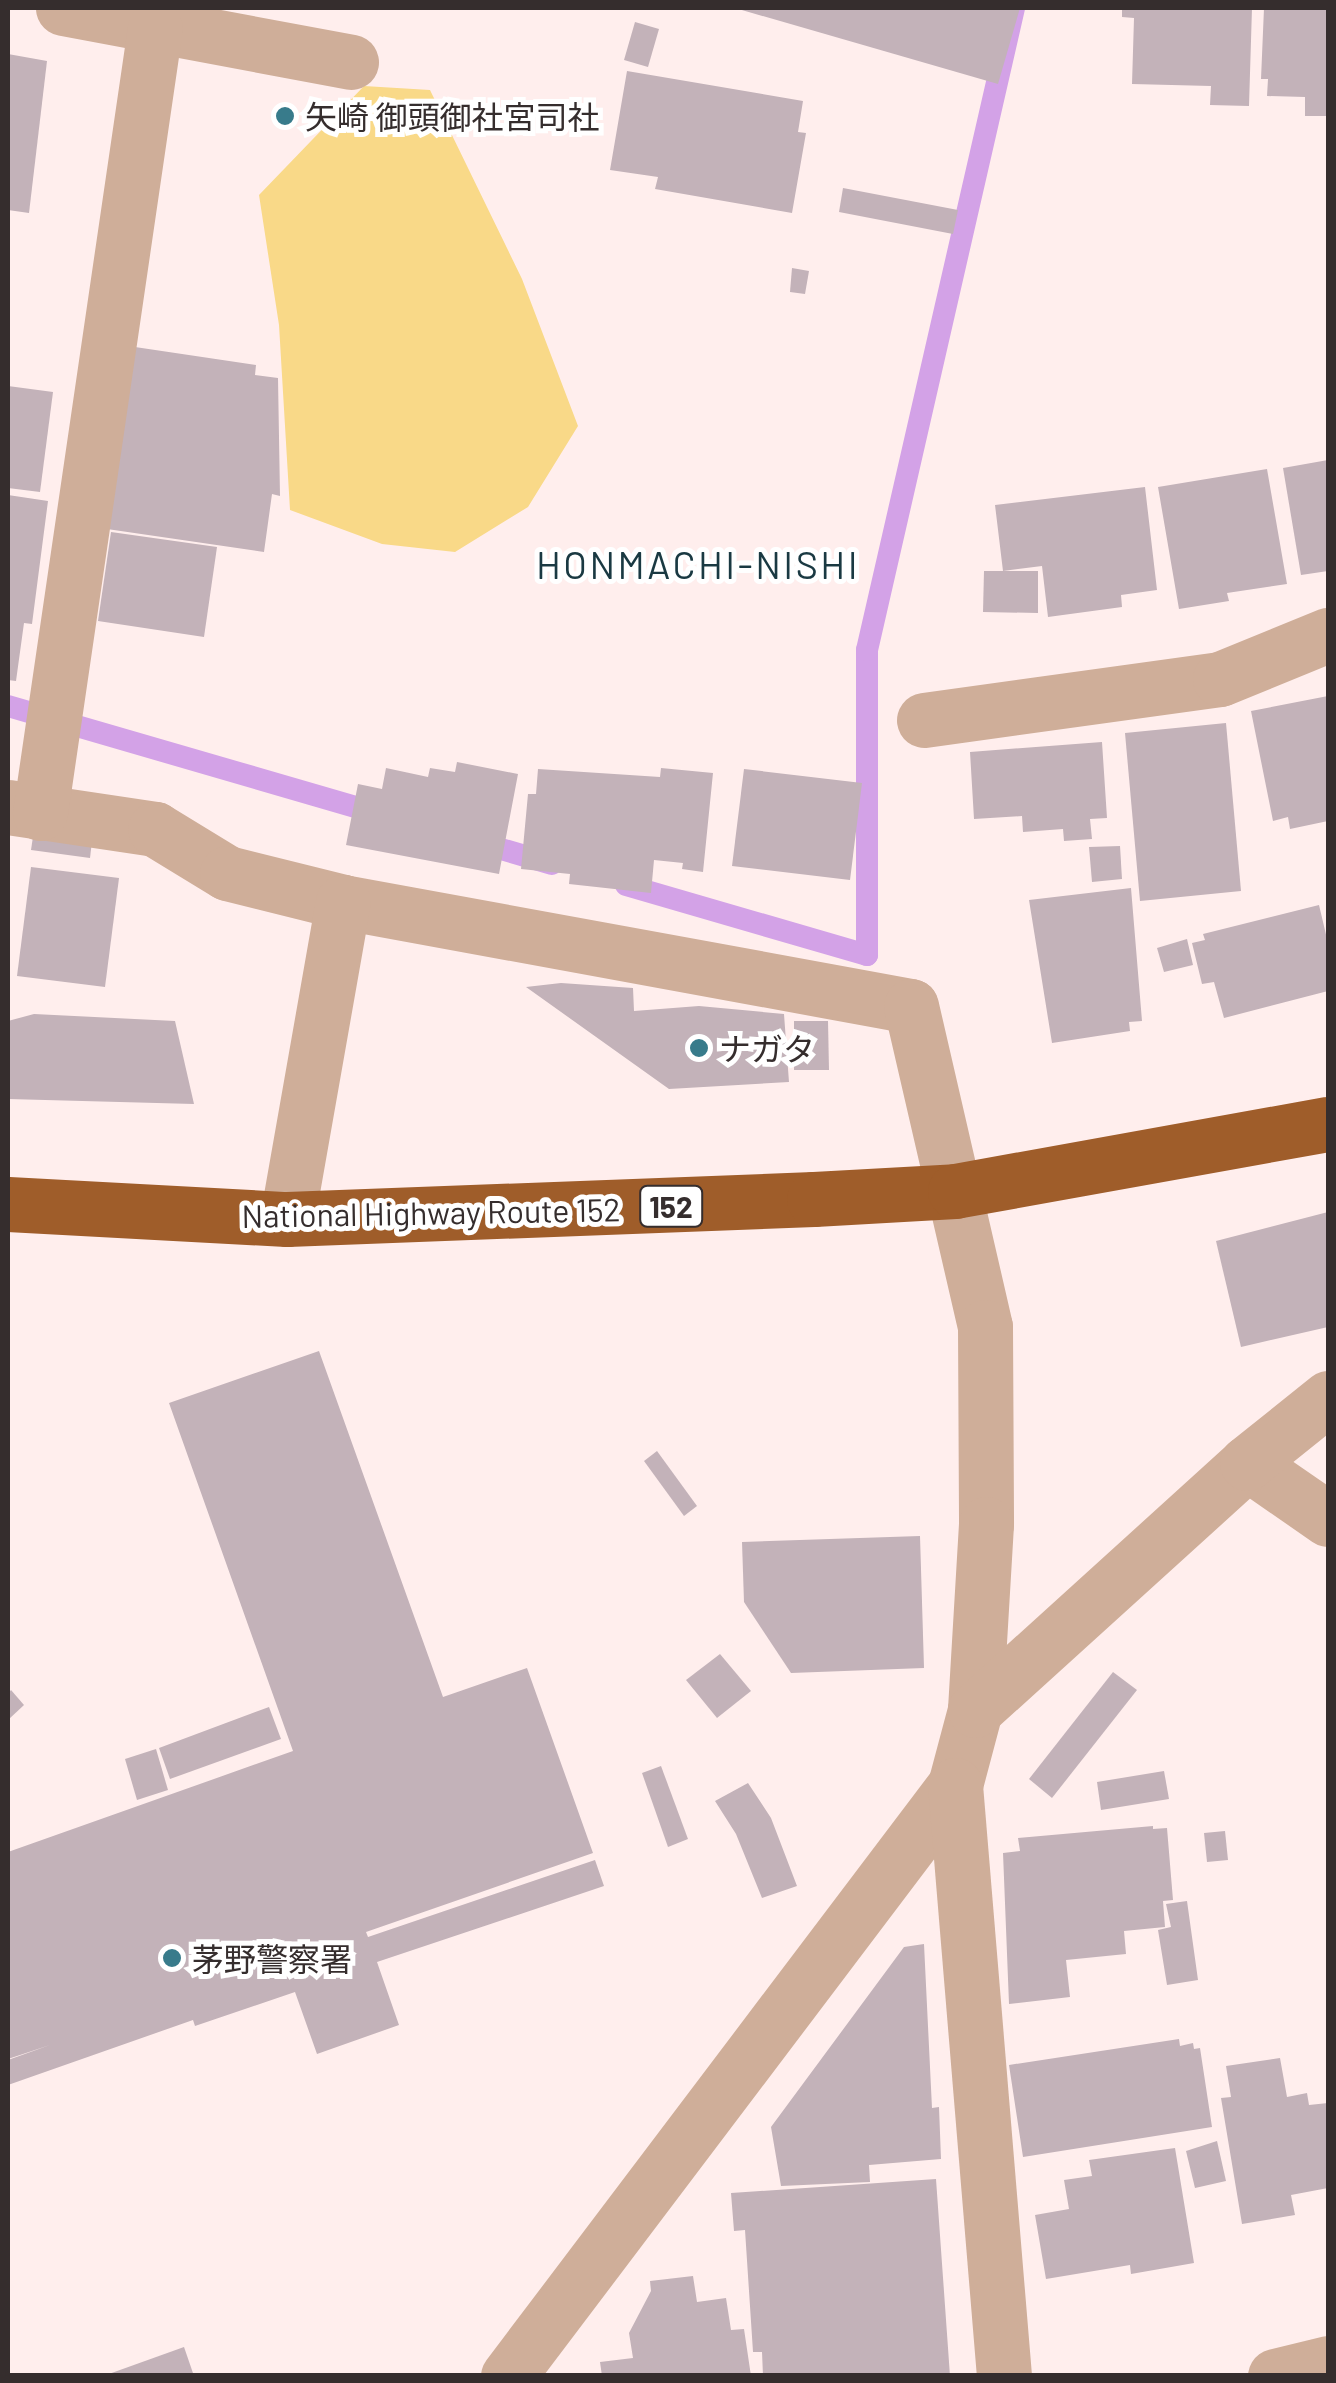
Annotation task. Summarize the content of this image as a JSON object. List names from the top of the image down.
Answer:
{
  "streets": {
    "highway": ["152", "National Highway Route 152"]
  },
  "districts": ["HONMACHI-NISHI"],
  "places": ["矢崎 御頭御社宮司社", "ナガタ", "茅野警察署"]
}
